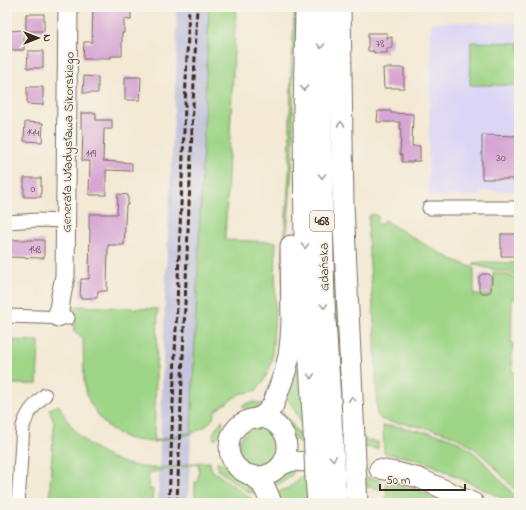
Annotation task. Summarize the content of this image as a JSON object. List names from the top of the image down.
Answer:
{
  "streets": {
    "main road": ["Generała Władysława Sikorskiego", "468", "Gdańska"]
  },
  "house_numbers": [
    "78",
    "144",
    "119",
    "30",
    "0",
    "148"
  ],
  "scale_bar": "50 m",
  "north": "right"
}
